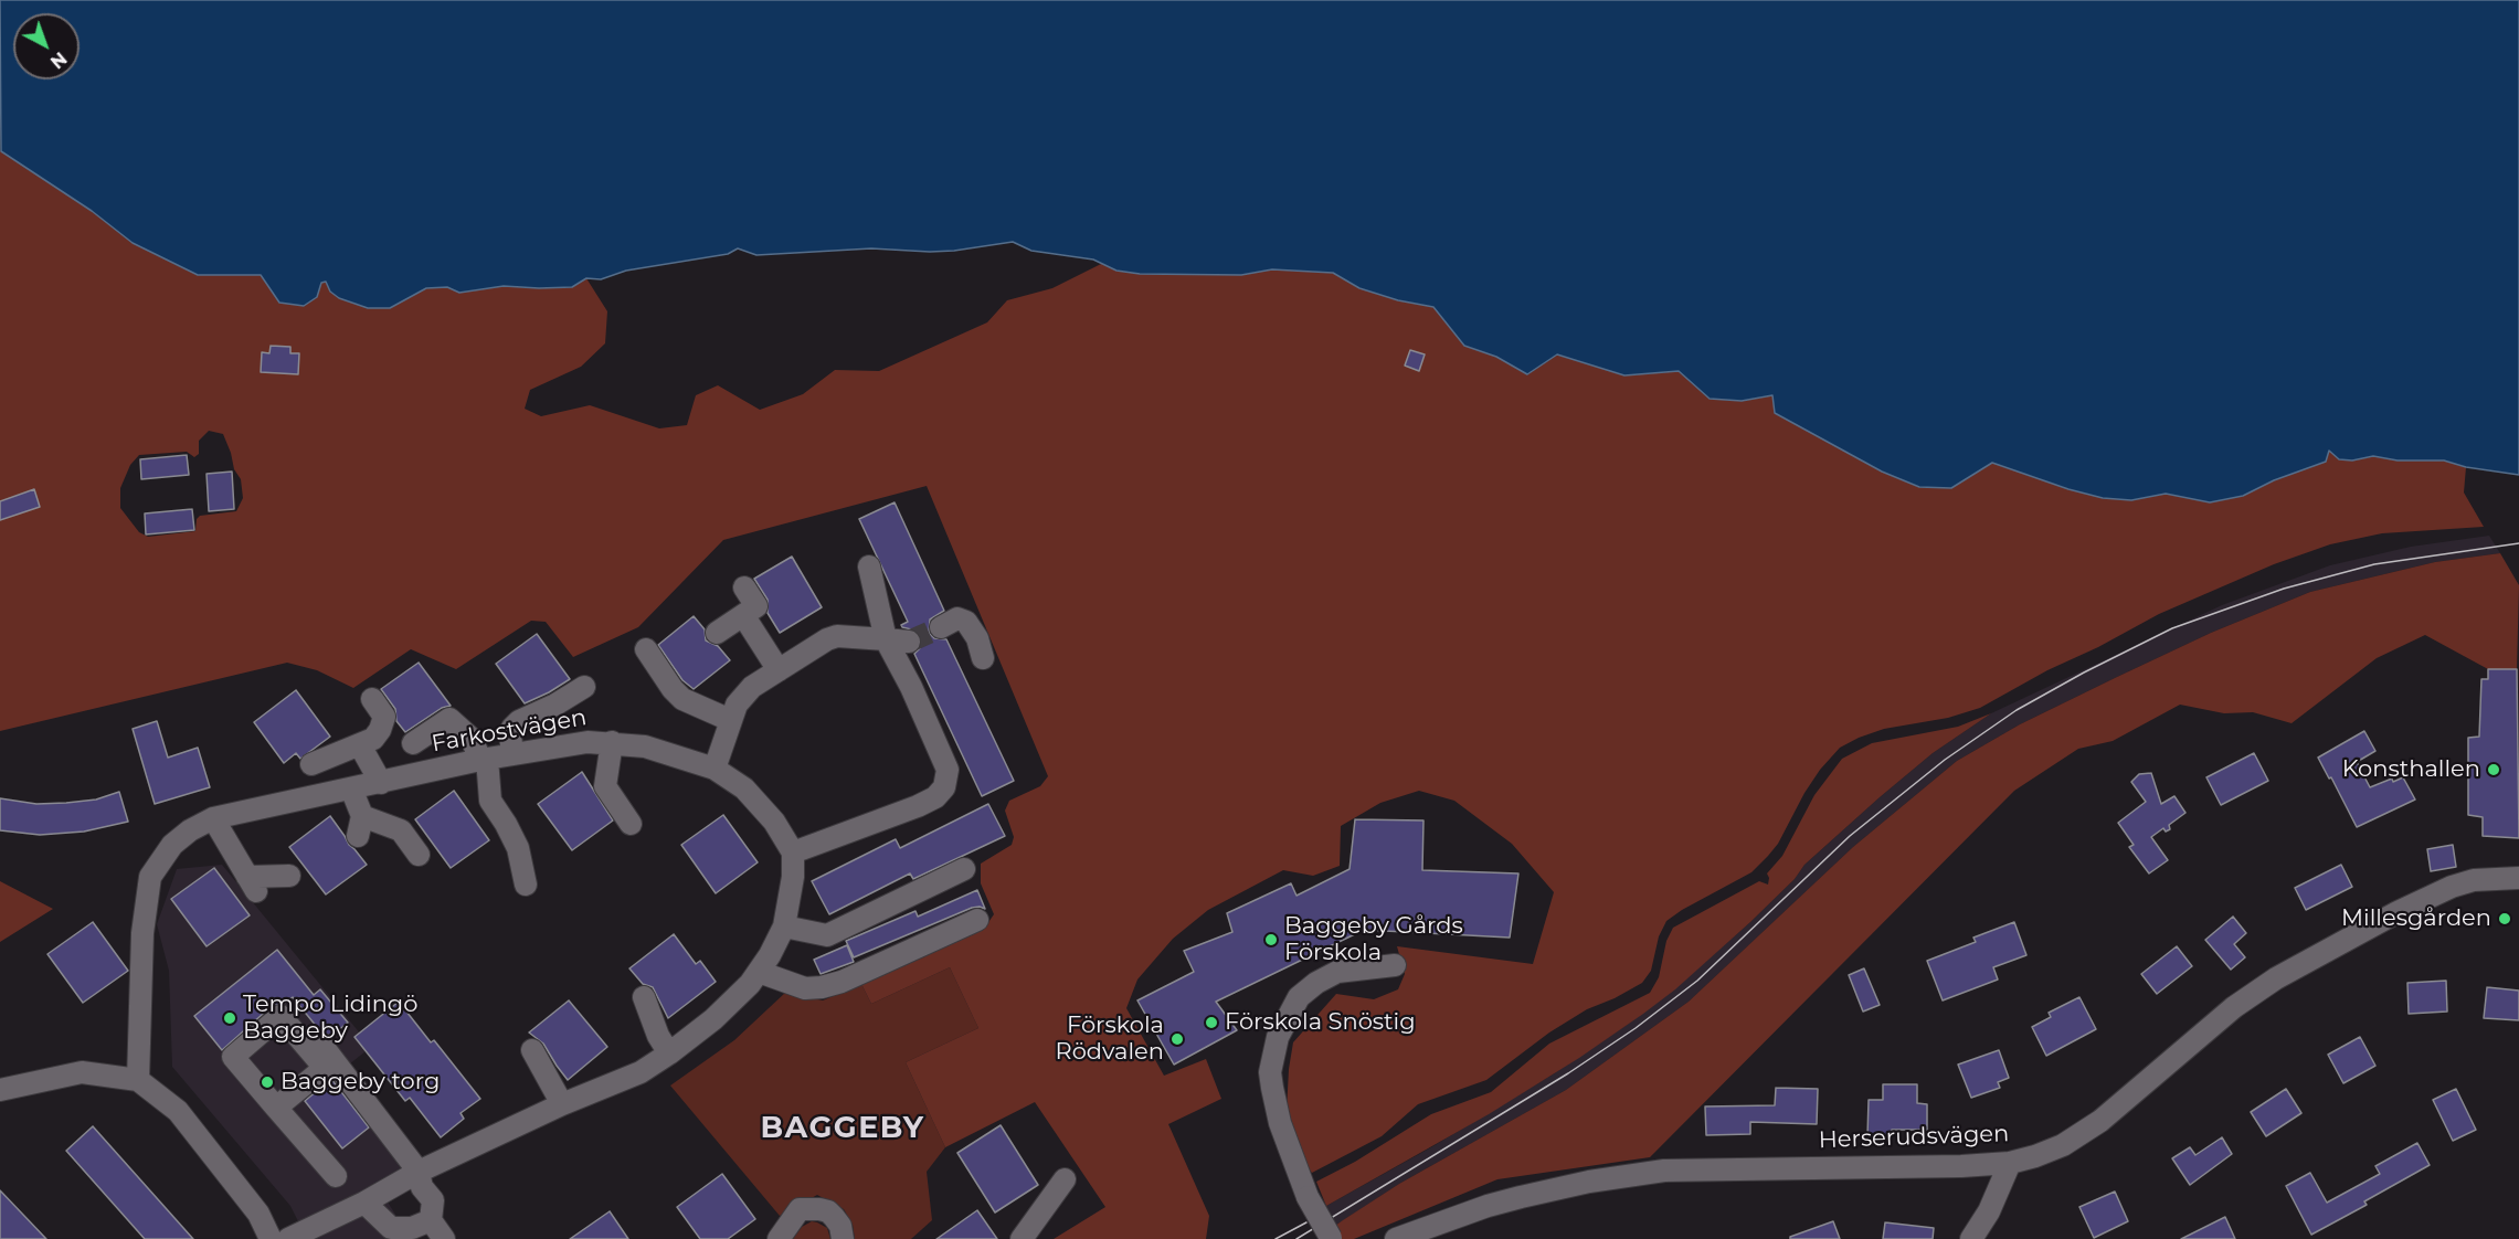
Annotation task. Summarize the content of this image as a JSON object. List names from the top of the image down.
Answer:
{
  "streets": {
    "street": ["Farkostvägen", "Herserudsvägen"]
  },
  "districts": ["BAGGEBY"],
  "places": [
    "Konsthallen",
    "Millesgården",
    "Baggeby Gårds Förskola",
    "Tempo Lidingö Baggeby",
    "Förskola Snöstig",
    "Förskola Rödvalen",
    "Baggeby torg"
  ],
  "north": "bottom right"
}
